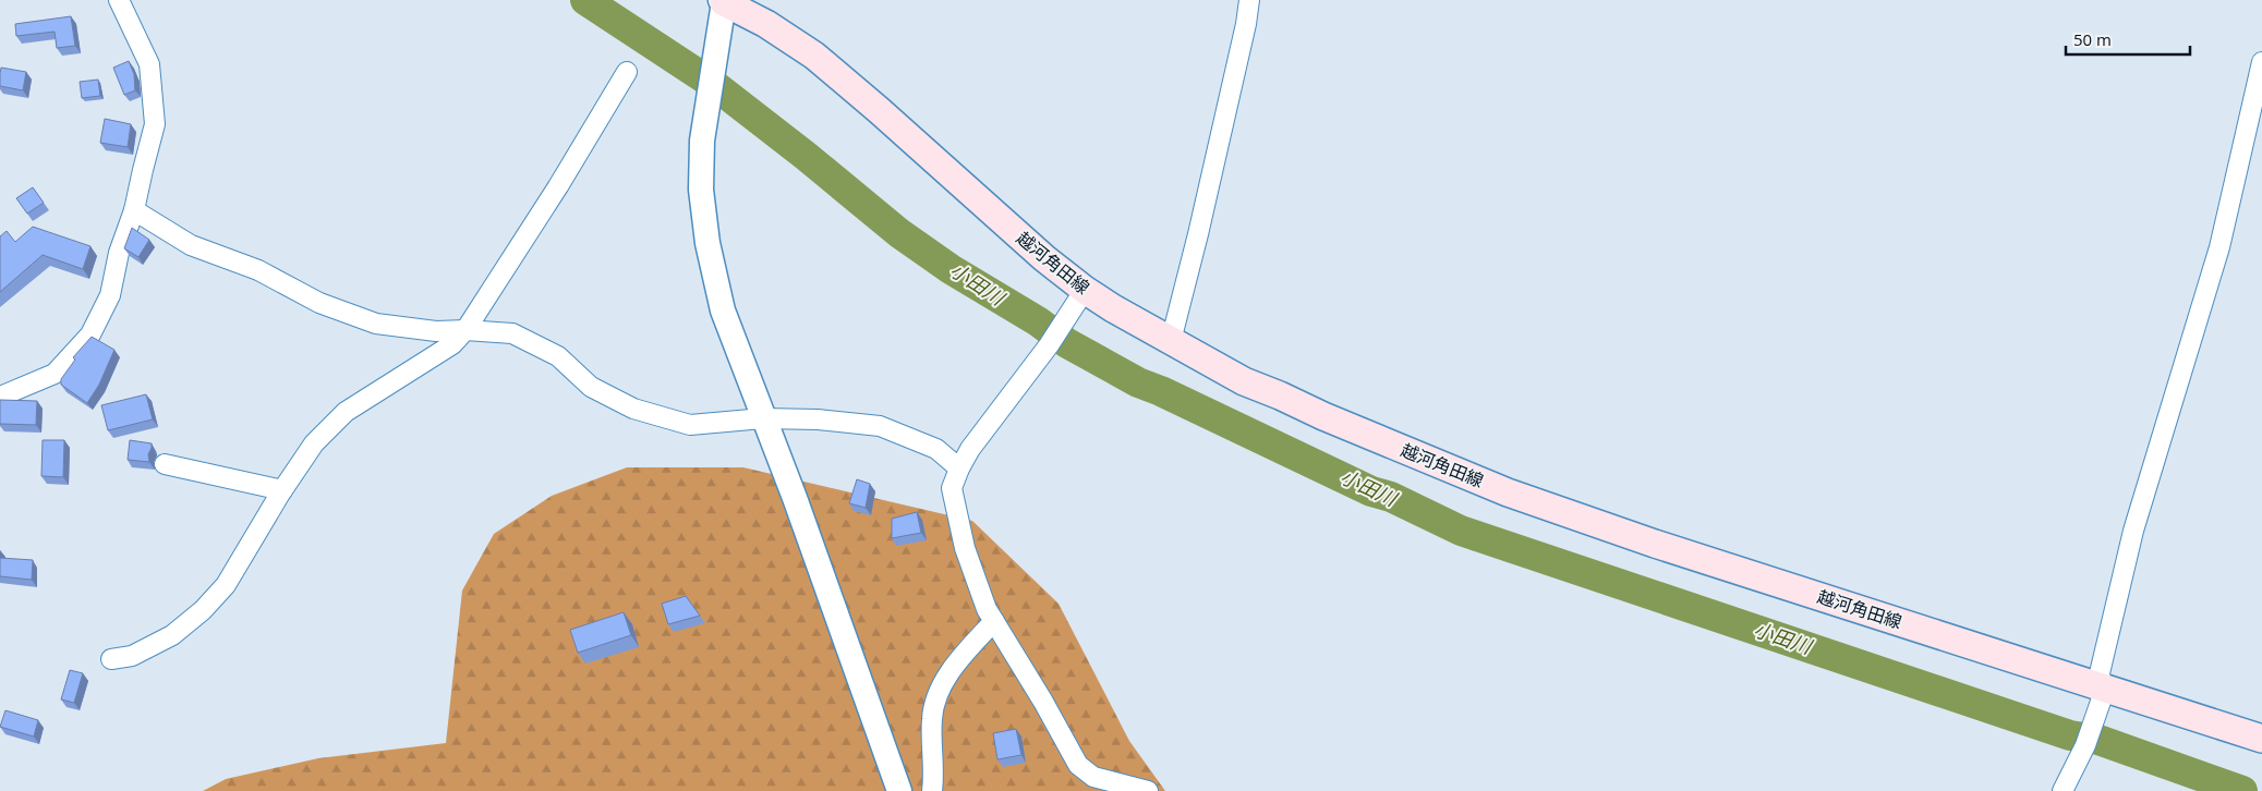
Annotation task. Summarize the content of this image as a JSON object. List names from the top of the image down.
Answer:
{
  "streets": {
    "main road": ["越河角田線"]
  },
  "water": ["小田川"],
  "scale_bar": "50 m"
}
